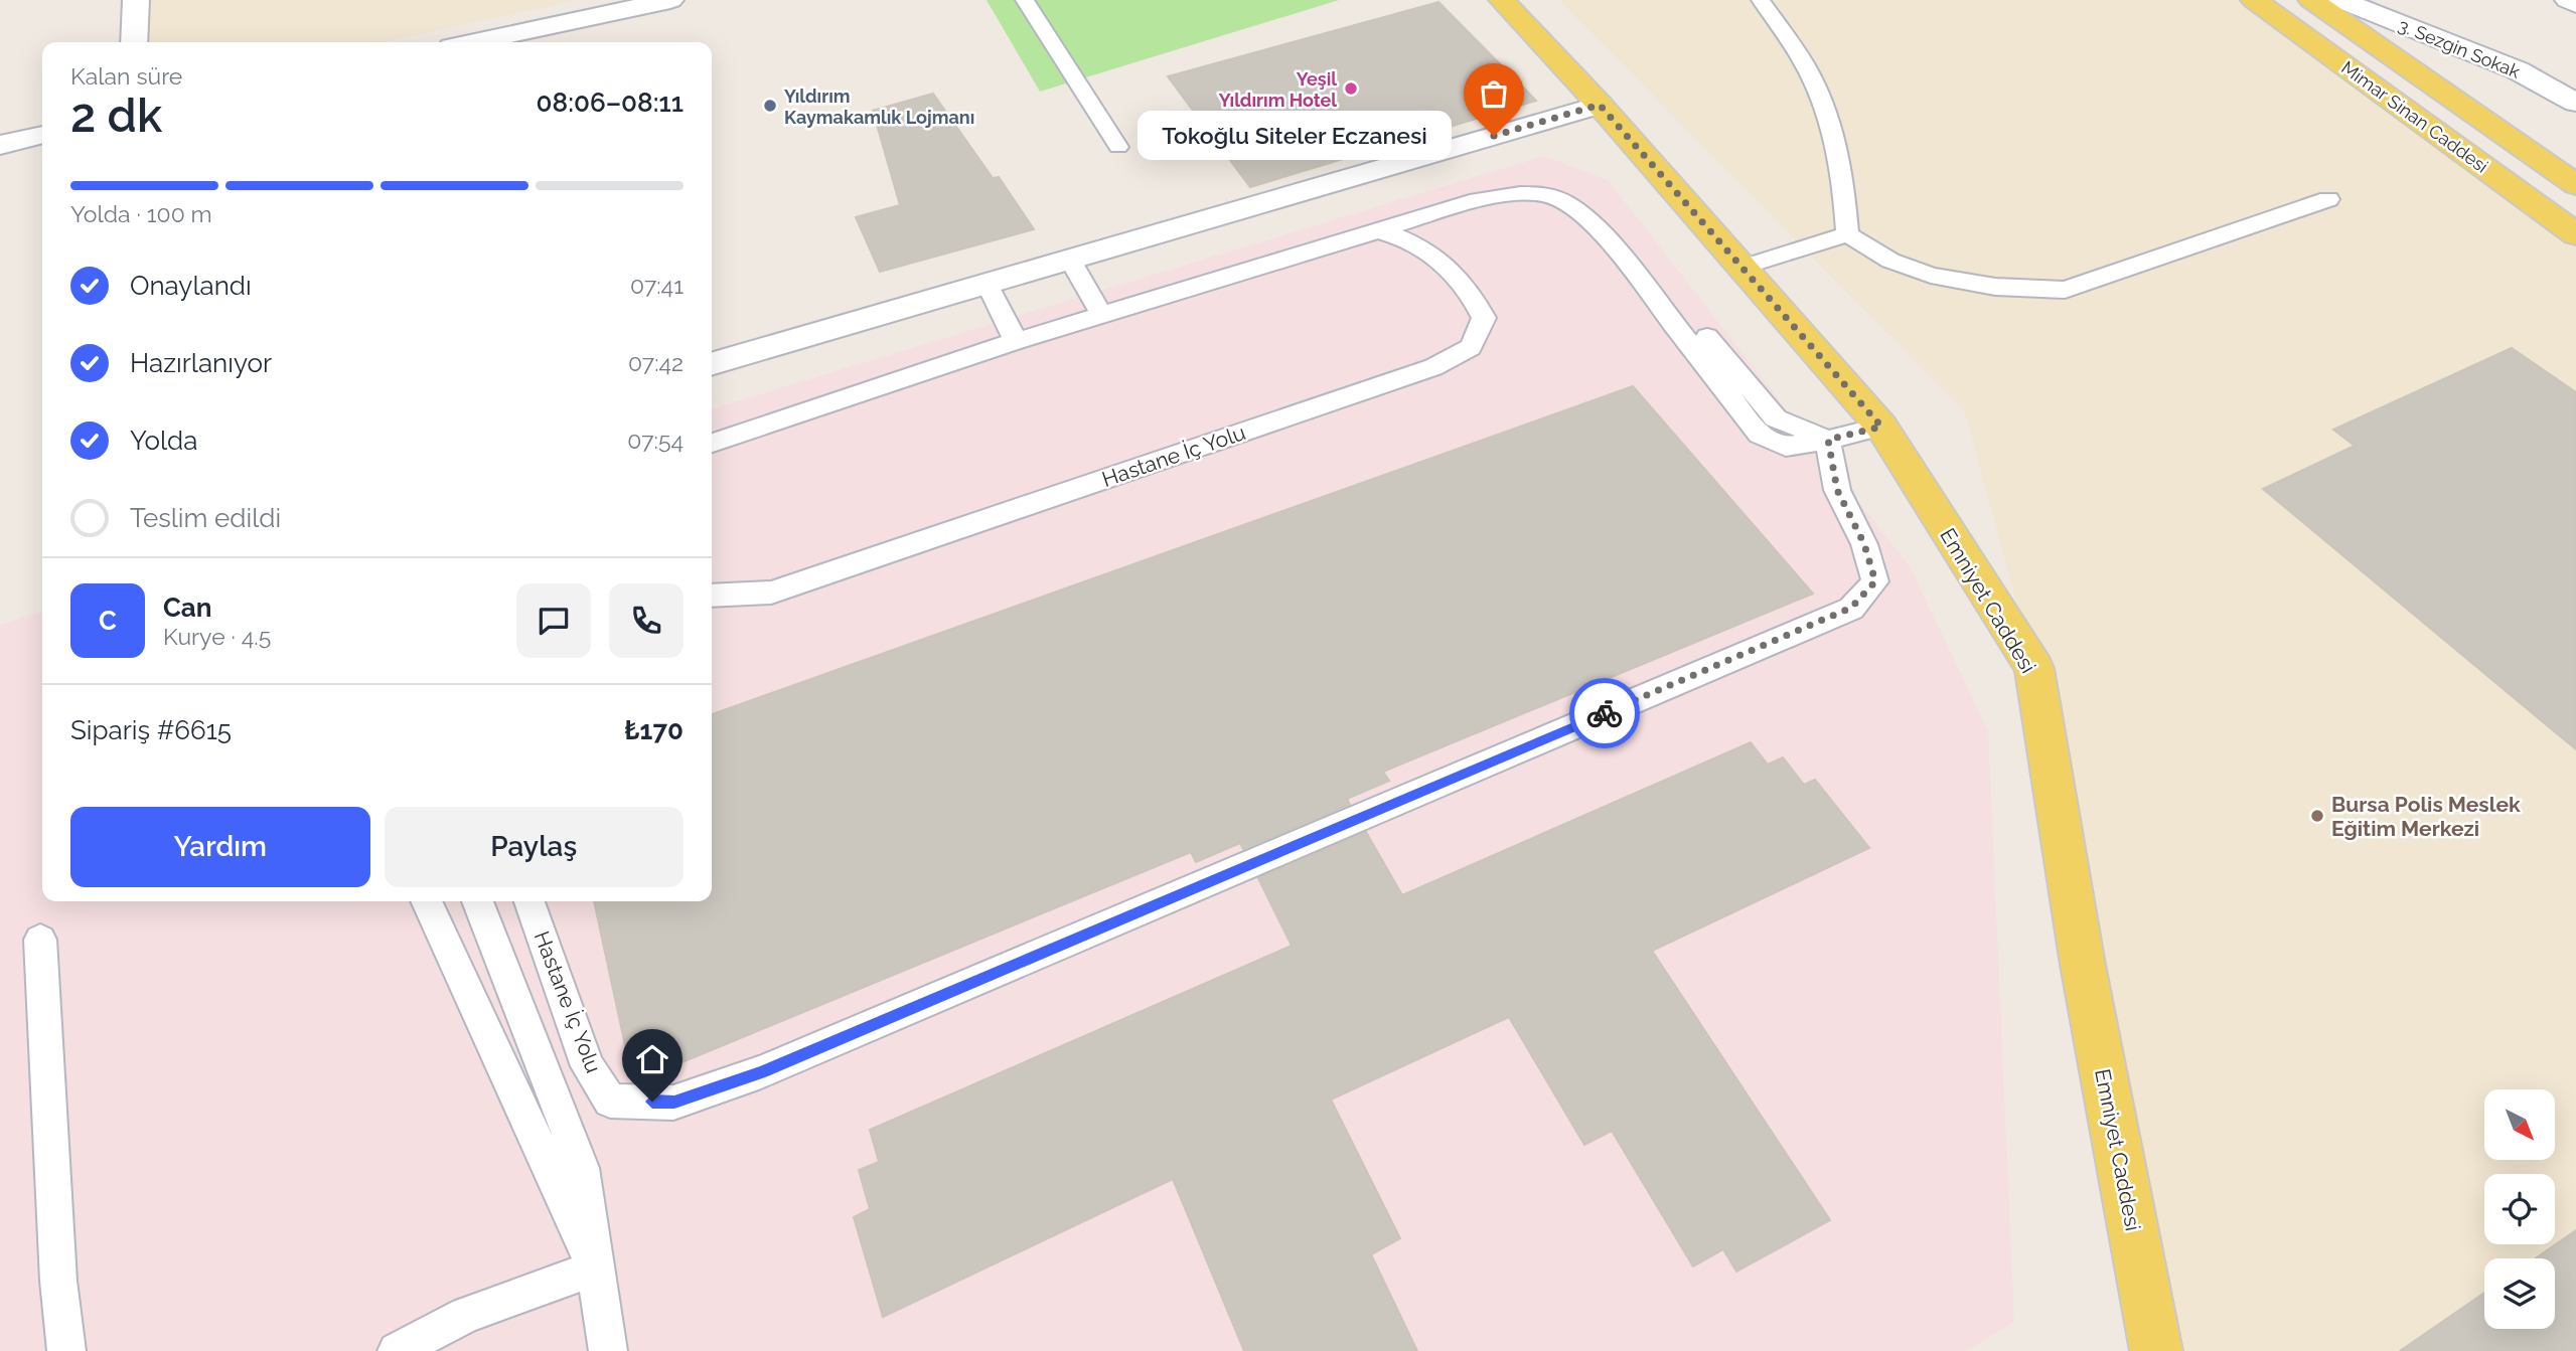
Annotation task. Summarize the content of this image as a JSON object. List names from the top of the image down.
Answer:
{
  "streets": {
    "main road": ["Mimar Sinan Caddesi", "Emniyet Caddesi"],
    "street": ["3. Sezgin Sokak"],
    "lane": ["Hastane İç Yolu"]
  },
  "crossings": [
    ["Hastane İç Yolu", "Emniyet Caddesi"]
  ],
  "places": [
    "Yeşil Yıldırım Hotel",
    "Yıldırım Kaymakamlık Lojmanı",
    "Tokoğlu Siteler Eczanesi",
    "Bursa Polis Meslek Eğitim Merkezi"
  ],
  "north": "bottom right",
  "page": {
    "heading": ["2 dk", "Kalan süre", "08:06–08:11"],
    "panel": [
      "Can",
      "Kurye · 4.5",
      "Sipariş #6615",
      "₺170"
    ],
    "bubble": "Tokoğlu Siteler Eczanesi",
    "bar": "Yolda · 100 m",
    "list": [
      ["Onaylandı", "07:41"],
      ["Hazırlanıyor", "07:42"],
      ["Yolda", "07:54"],
      "Teslim edildi"
    ],
    "round": "C",
    "buttons": ["Yardım", "Paylaş"]
  }
}
